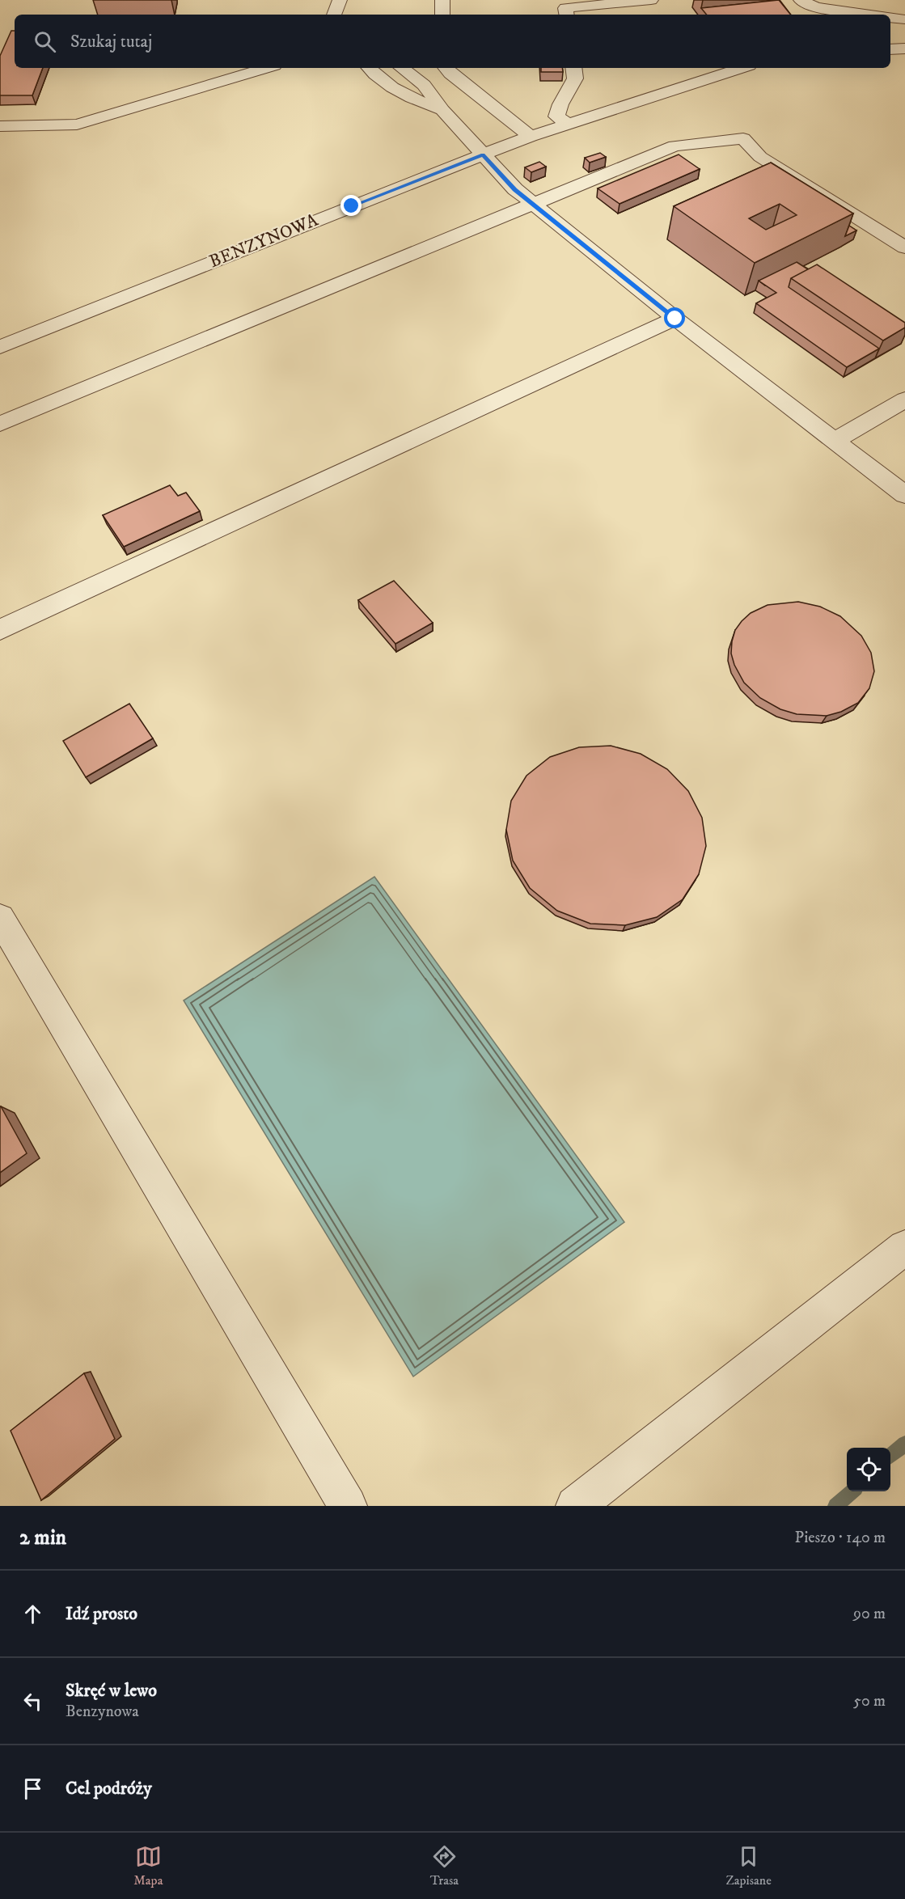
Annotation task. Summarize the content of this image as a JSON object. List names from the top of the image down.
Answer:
{
  "streets": {
    "street": ["BENZYNOWA"]
  },
  "page": {
    "search": "Szukaj tutaj",
    "heading": ["2 min", "Pieszo · 140 m"],
    "list": [
      ["Idź prosto", "90 m"],
      ["Skręć w lewo", "Benzynowa", "50 m"],
      "Cel podróży"
    ],
    "nav": ["Mapa", "Trasa", "Zapisane"]
  }
}
